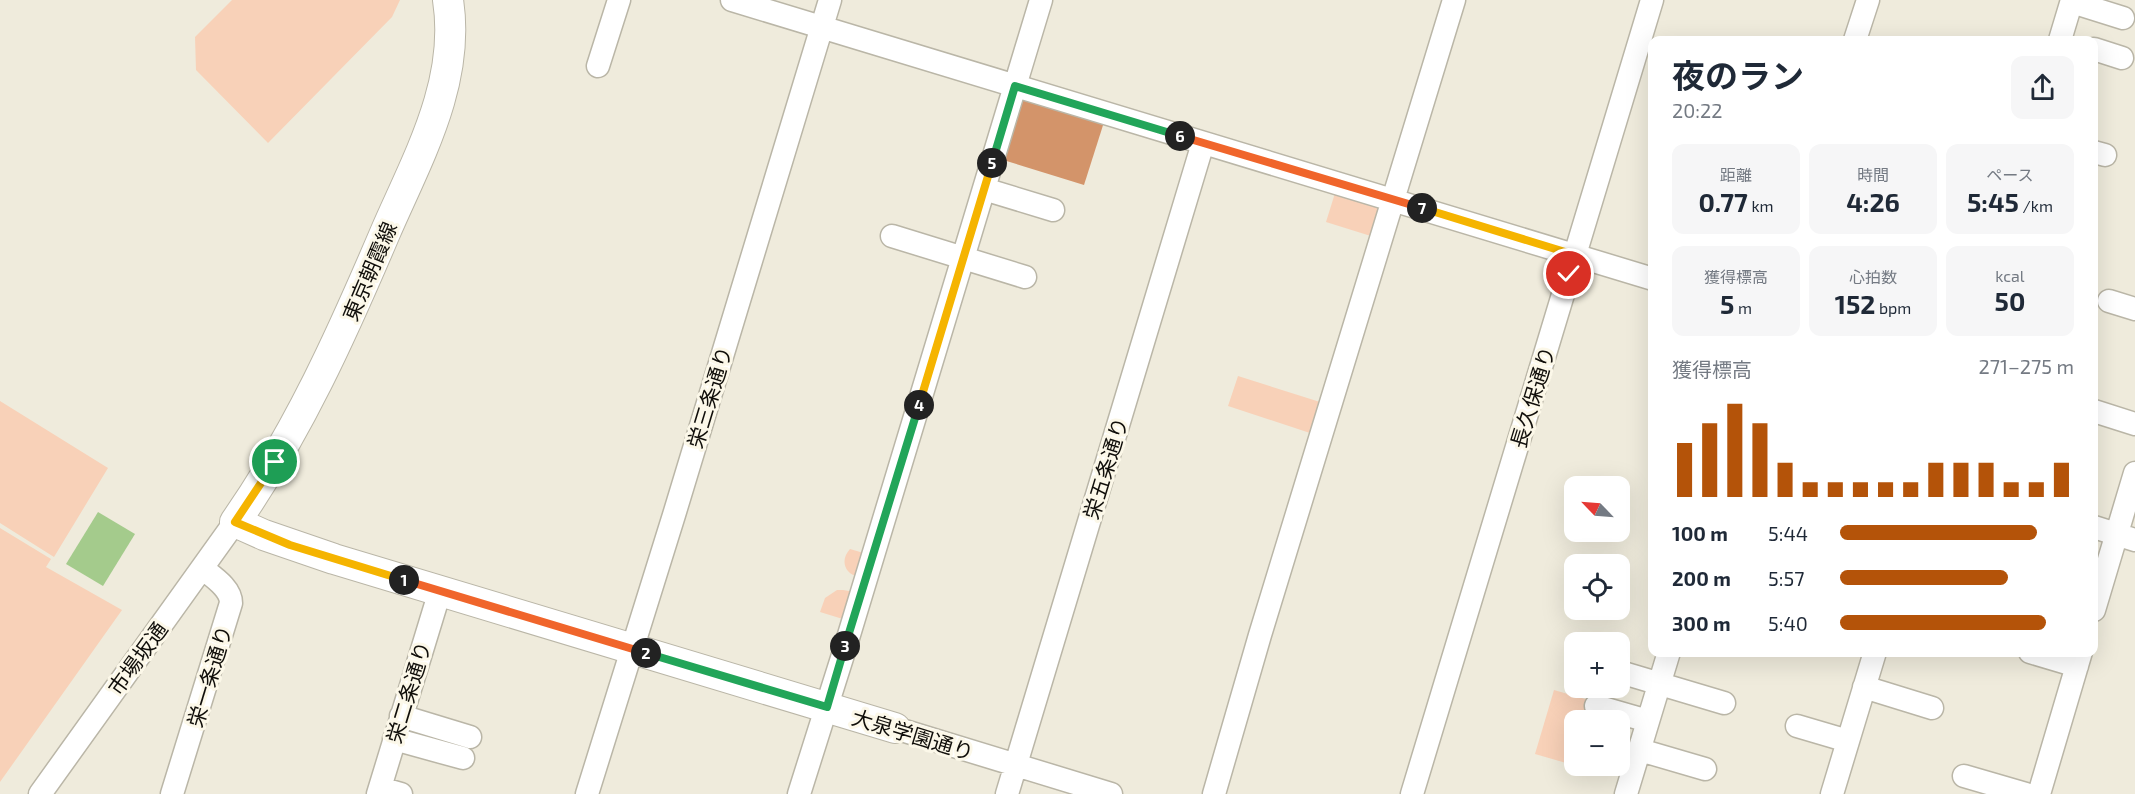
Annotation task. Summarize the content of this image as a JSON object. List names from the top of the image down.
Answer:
{
  "streets": {
    "main road": ["東京朝霞線", "大泉学園通り"],
    "street": [
      "栄三条通り",
      "長久保通り",
      "栄五条通り",
      "市場坂通",
      "栄一条通り",
      "栄二条通り"
    ]
  },
  "crossings": [
    ["東京朝霞線", "市場坂通"],
    ["東京朝霞線", "大泉学園通り"],
    ["栄三条通り", "大泉学園通り"],
    ["栄五条通り", "大泉学園通り"],
    ["市場坂通", "栄一条通り"],
    ["市場坂通", "大泉学園通り"],
    ["栄二条通り", "大泉学園通り"]
  ],
  "north": "top left",
  "page": {
    "heading": ["夜のラン", "20:22"],
    "pins": [
      "6",
      "5",
      "7",
      "4",
      "1",
      "3",
      "2"
    ],
    "stats": [
      ["距離", "0.77 km"],
      ["時間", "4:26"],
      ["ペース", "5:45 /km"],
      ["獲得標高", "5 m"],
      ["心拍数", "152 bpm"],
      ["kcal", "50"]
    ],
    "chart": ["獲得標高", "271–275 m"],
    "map_buttons": ["+", "−"],
    "list": [
      {
        "name": "100 m",
        "note": "5:44"
      },
      {
        "name": "200 m",
        "note": "5:57"
      },
      {
        "name": "300 m",
        "note": "5:40"
      }
    ]
  }
}
